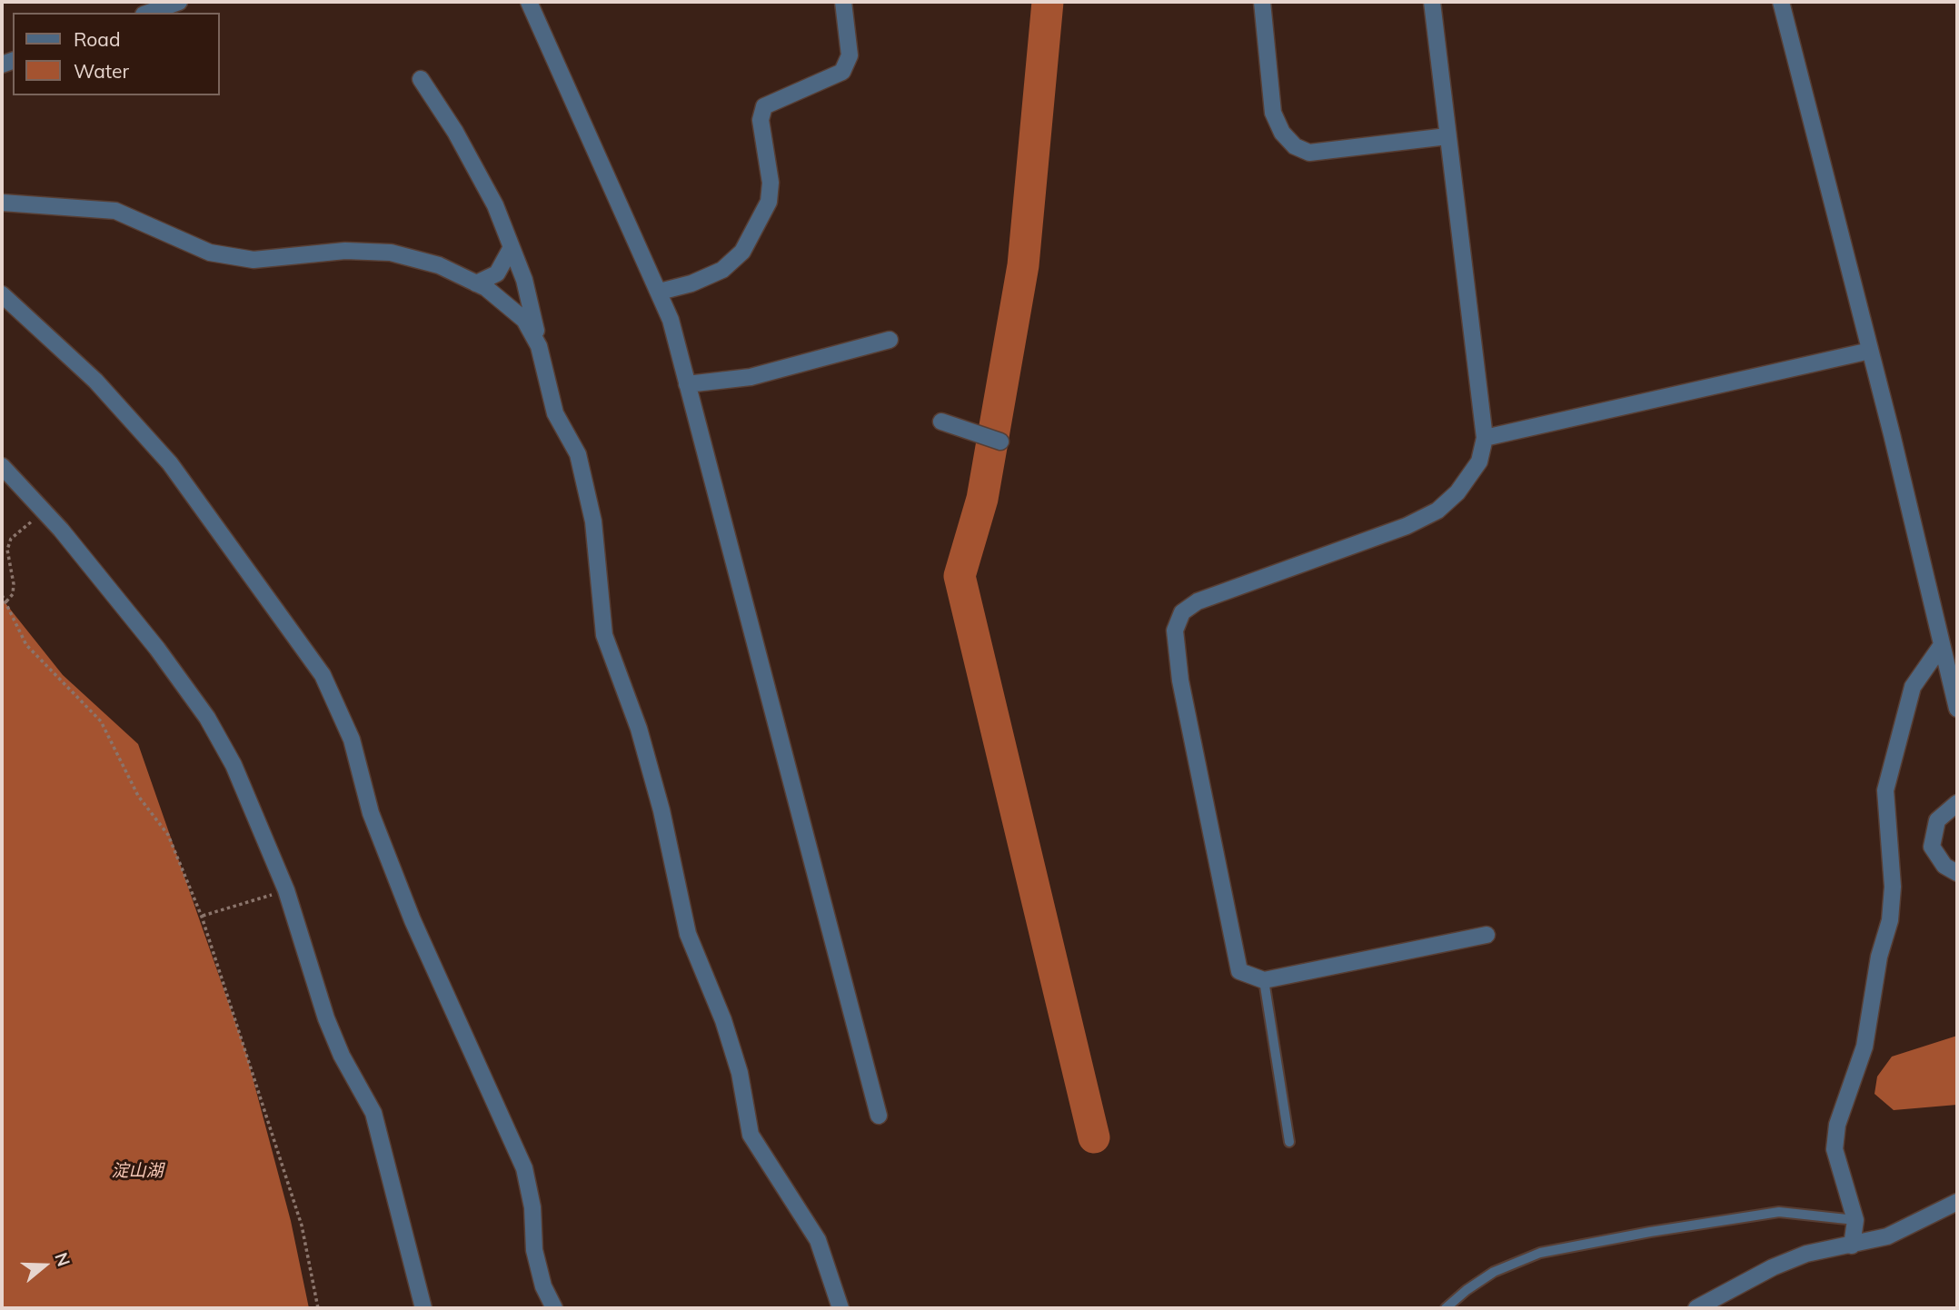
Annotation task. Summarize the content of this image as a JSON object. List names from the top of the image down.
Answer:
{
  "water": ["淀山湖"],
  "legend": ["Road", "Water"],
  "north": "right"
}
